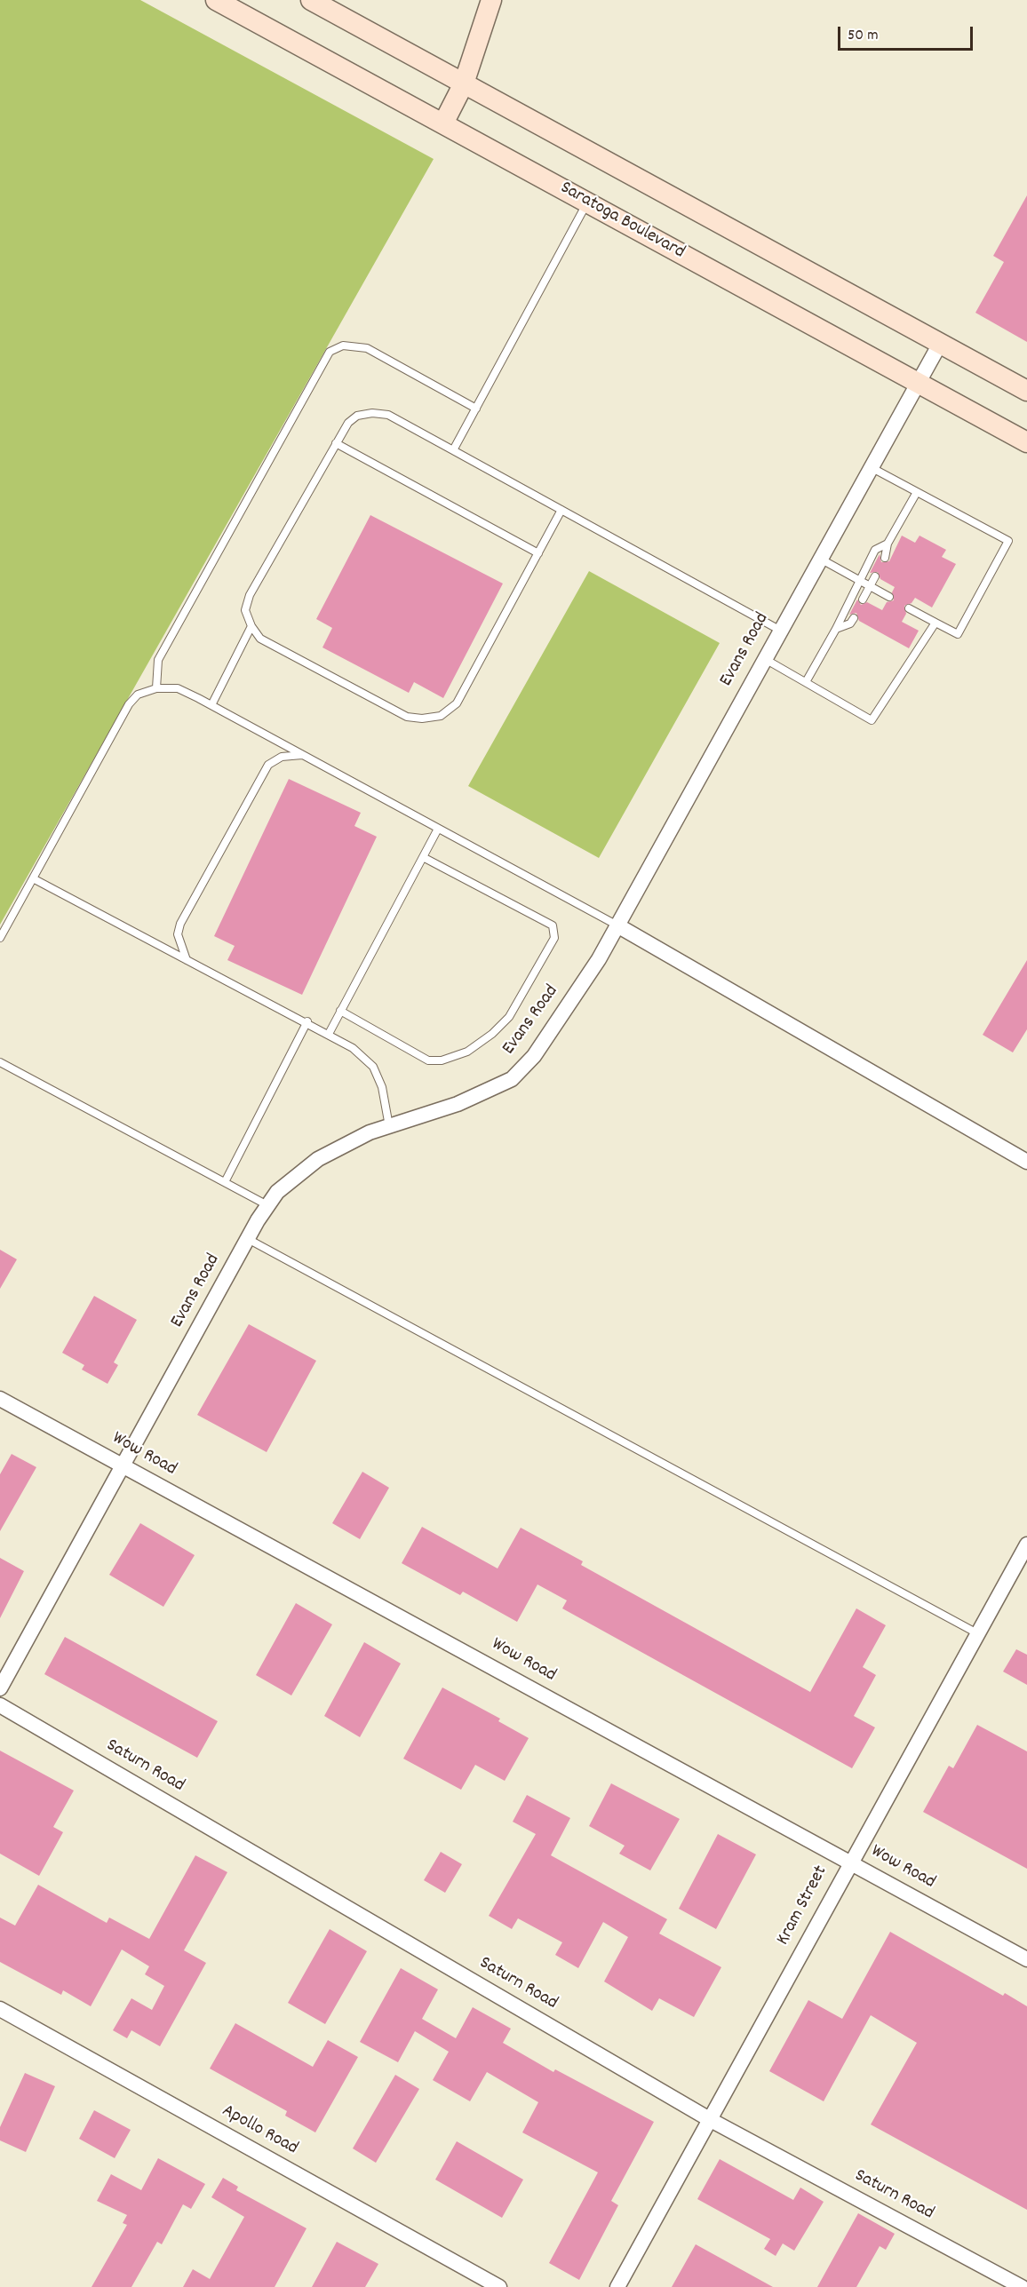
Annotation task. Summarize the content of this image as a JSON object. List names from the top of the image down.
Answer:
{
  "streets": {
    "main road": ["Saratoga Boulevard"],
    "street": [
      "Evans Road",
      "Wow Road",
      "Saturn Road",
      "Kram Street",
      "Apollo Road"
    ]
  },
  "crossings": [
    ["Saratoga Boulevard", "Evans Road"],
    ["Evans Road", "Wow Road"],
    ["Wow Road", "Kram Street"],
    ["Saturn Road", "Kram Street"]
  ],
  "scale_bar": "50 m"
}
